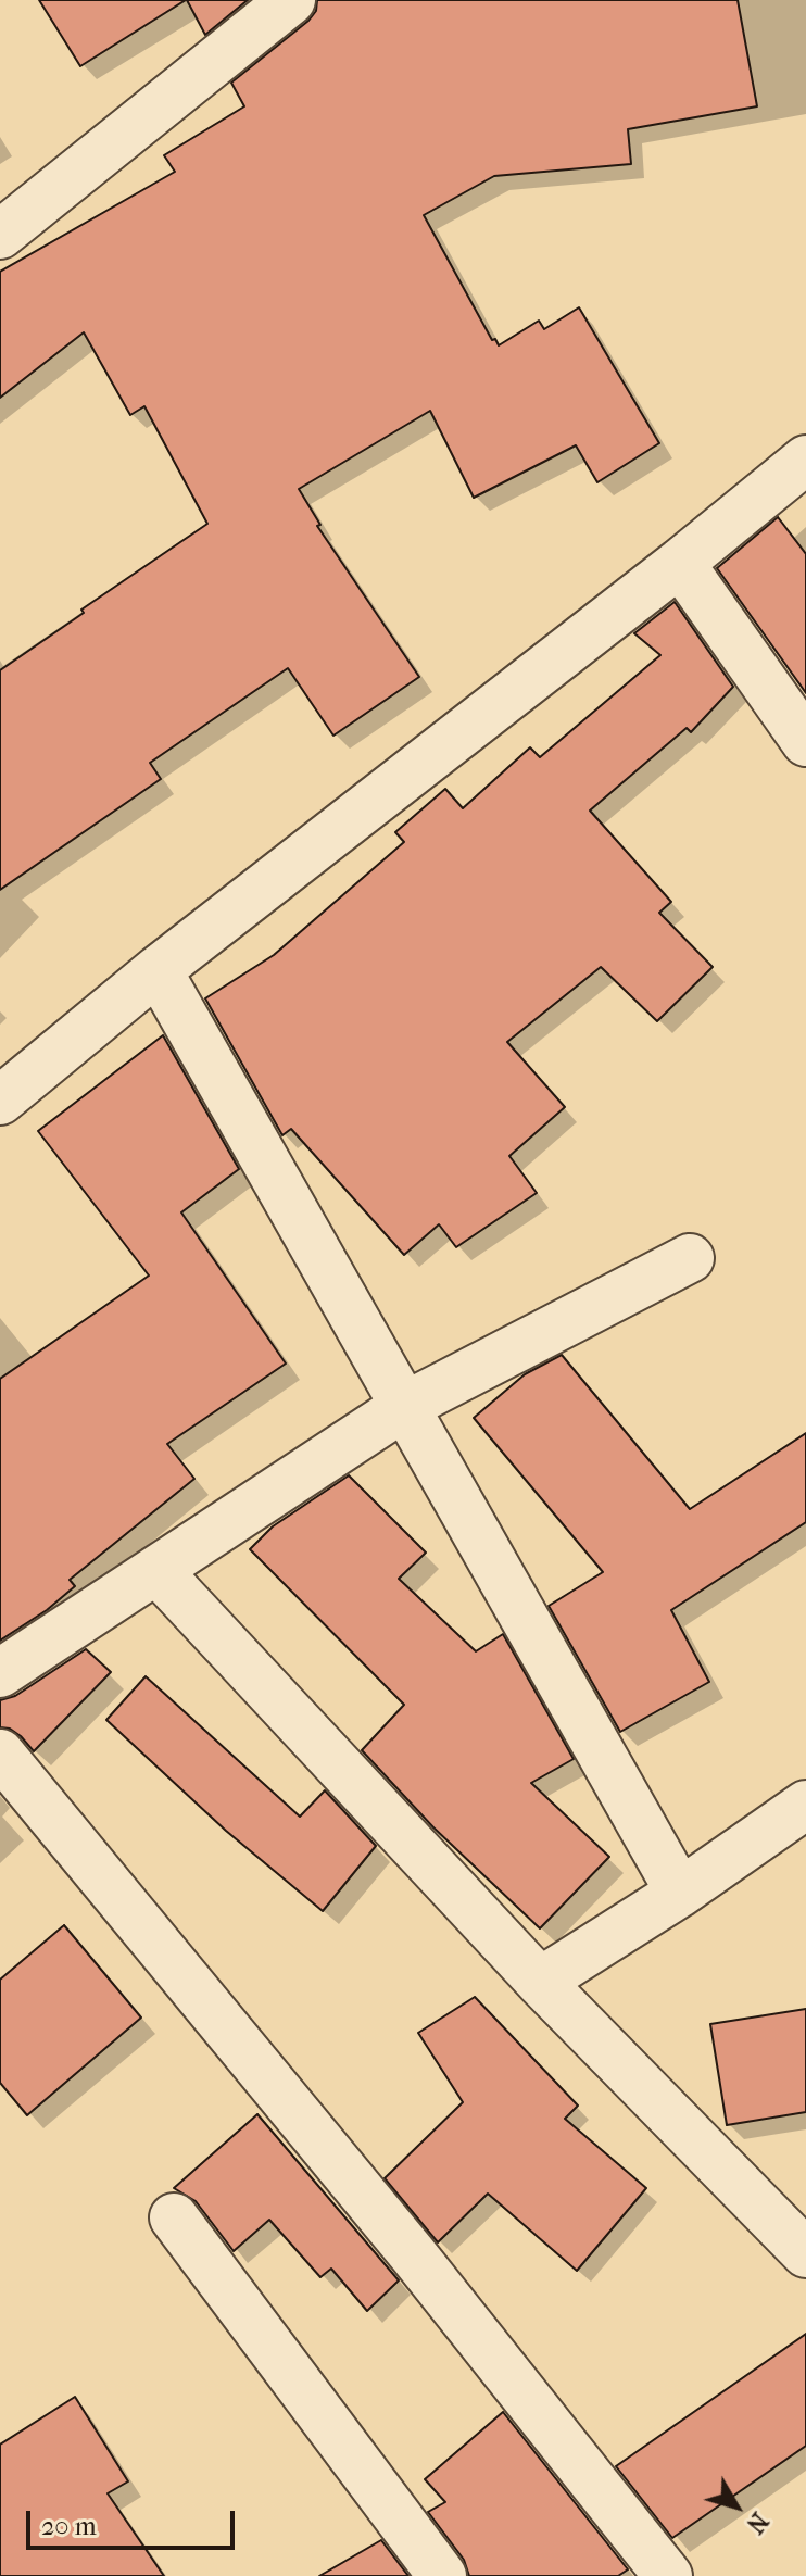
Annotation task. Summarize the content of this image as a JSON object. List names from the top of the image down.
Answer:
{
  "scale_bar": "20 m",
  "north": "bottom right"
}
